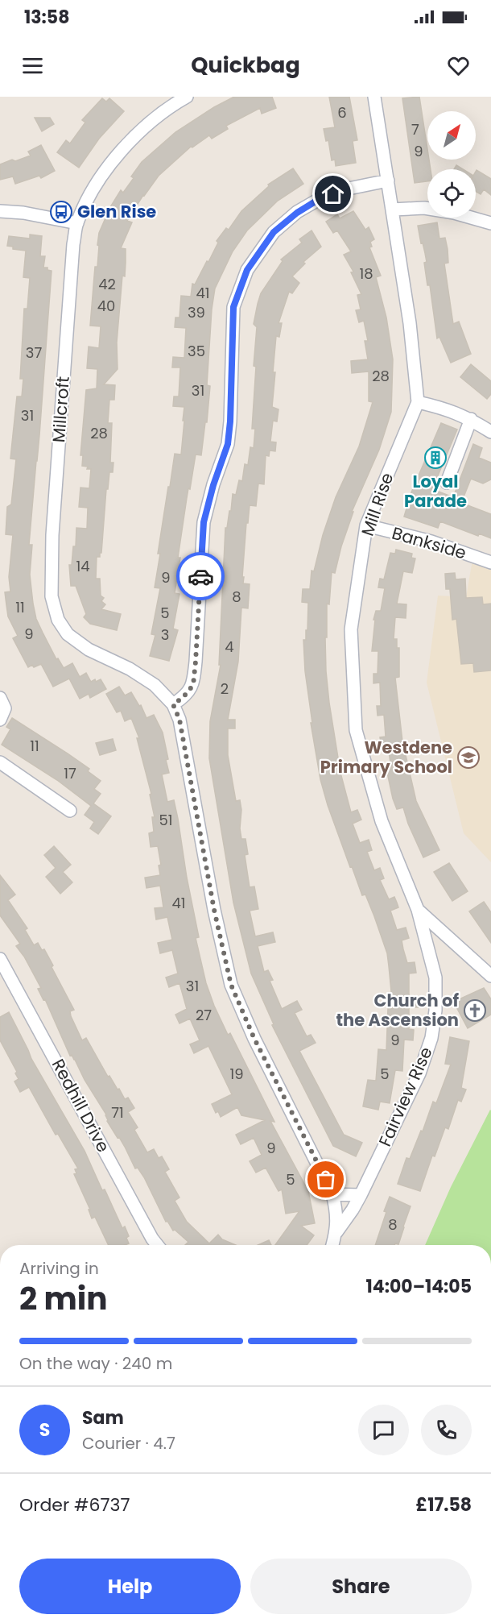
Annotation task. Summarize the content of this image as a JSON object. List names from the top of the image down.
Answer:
{
  "streets": {
    "street": [
      "Millcroft",
      "Mill Rise",
      "Bankside",
      "Fairview Rise",
      "Redhill Drive"
    ]
  },
  "crossings": [
    ["Mill Rise", "Bankside"],
    ["Mill Rise", "Fairview Rise"]
  ],
  "places": {
    "bus stop": ["Glen Rise"],
    "building": ["Loyal Parade"],
    "school or university": ["Westdene Primary School"],
    "church": ["Church of the Ascension"]
  },
  "house_numbers": [
    "6",
    "7",
    "9",
    "18",
    "42",
    "41",
    "40",
    "39",
    "35",
    "37",
    "28",
    "31",
    "31",
    "28",
    "14",
    "9",
    "8",
    "11",
    "5",
    "9",
    "3",
    "4",
    "2",
    "11",
    "17",
    "51",
    "41",
    "31",
    "27",
    "9",
    "19",
    "5",
    "71",
    "9",
    "5",
    "8"
  ],
  "north": "top right",
  "page": {
    "status": "13:58",
    "header": "Quickbag",
    "heading": ["2 min", "Arriving in", "14:00–14:05"],
    "panel": [
      "Sam",
      "Courier · 4.7",
      "Order #6737",
      "£17.58"
    ],
    "bar": "On the way · 240 m",
    "round": "S",
    "buttons": ["Help", "Share"]
  }
}
